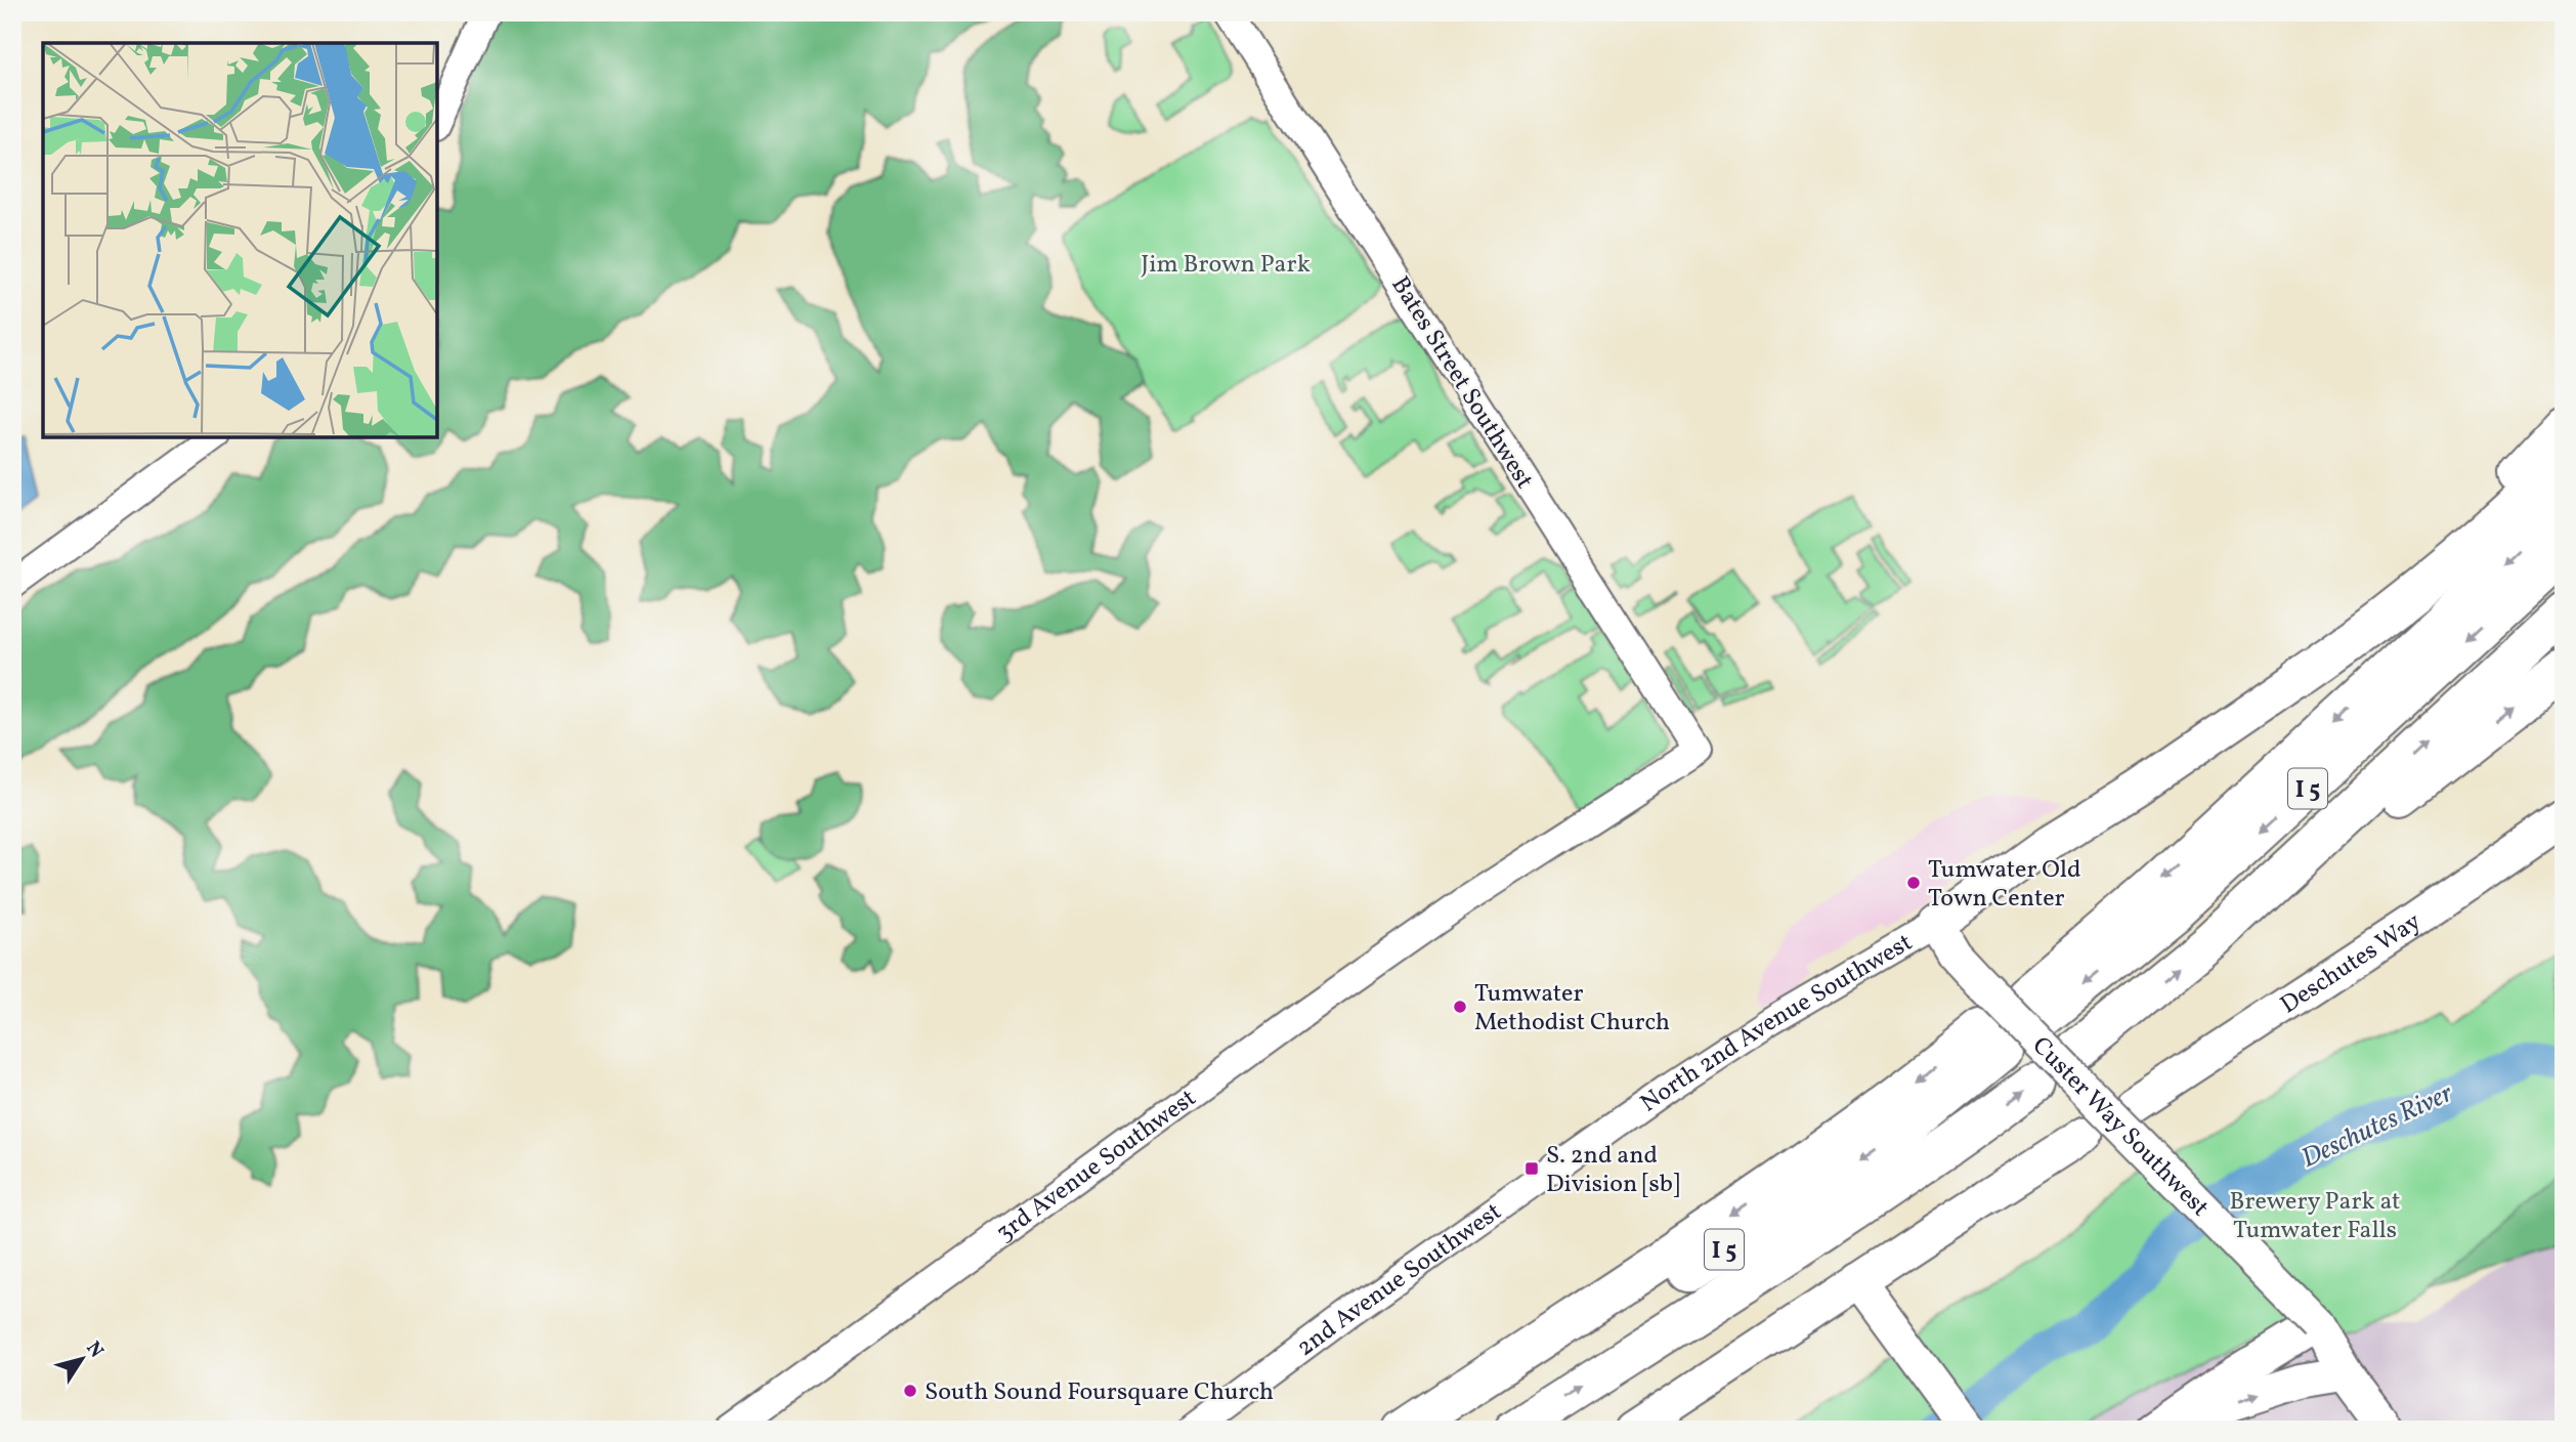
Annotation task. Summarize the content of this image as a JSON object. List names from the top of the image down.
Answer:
{
  "streets": {
    "highway": ["I 5"],
    "main road": ["Deschutes Way", "North 2nd Avenue Southwest", "Custer Way Southwest"],
    "street": ["Bates Street Southwest", "3rd Avenue Southwest", "2nd Avenue Southwest"]
  },
  "crossings": [
    ["Bates Street Southwest", "3rd Avenue Southwest"],
    ["North 2nd Avenue Southwest", "Custer Way Southwest"],
    ["North 2nd Avenue Southwest", "2nd Avenue Southwest"]
  ],
  "water": ["Deschutes River"],
  "parks": ["Jim Brown Park", "Brewery Park at Tumwater Falls"],
  "places": {
    "other": ["Tumwater Old Town Center", "Tumwater Methodist Church", "South Sound Foursquare Church"],
    "transit": ["S. 2nd and Division [sb]"]
  },
  "north": "top right"
}
